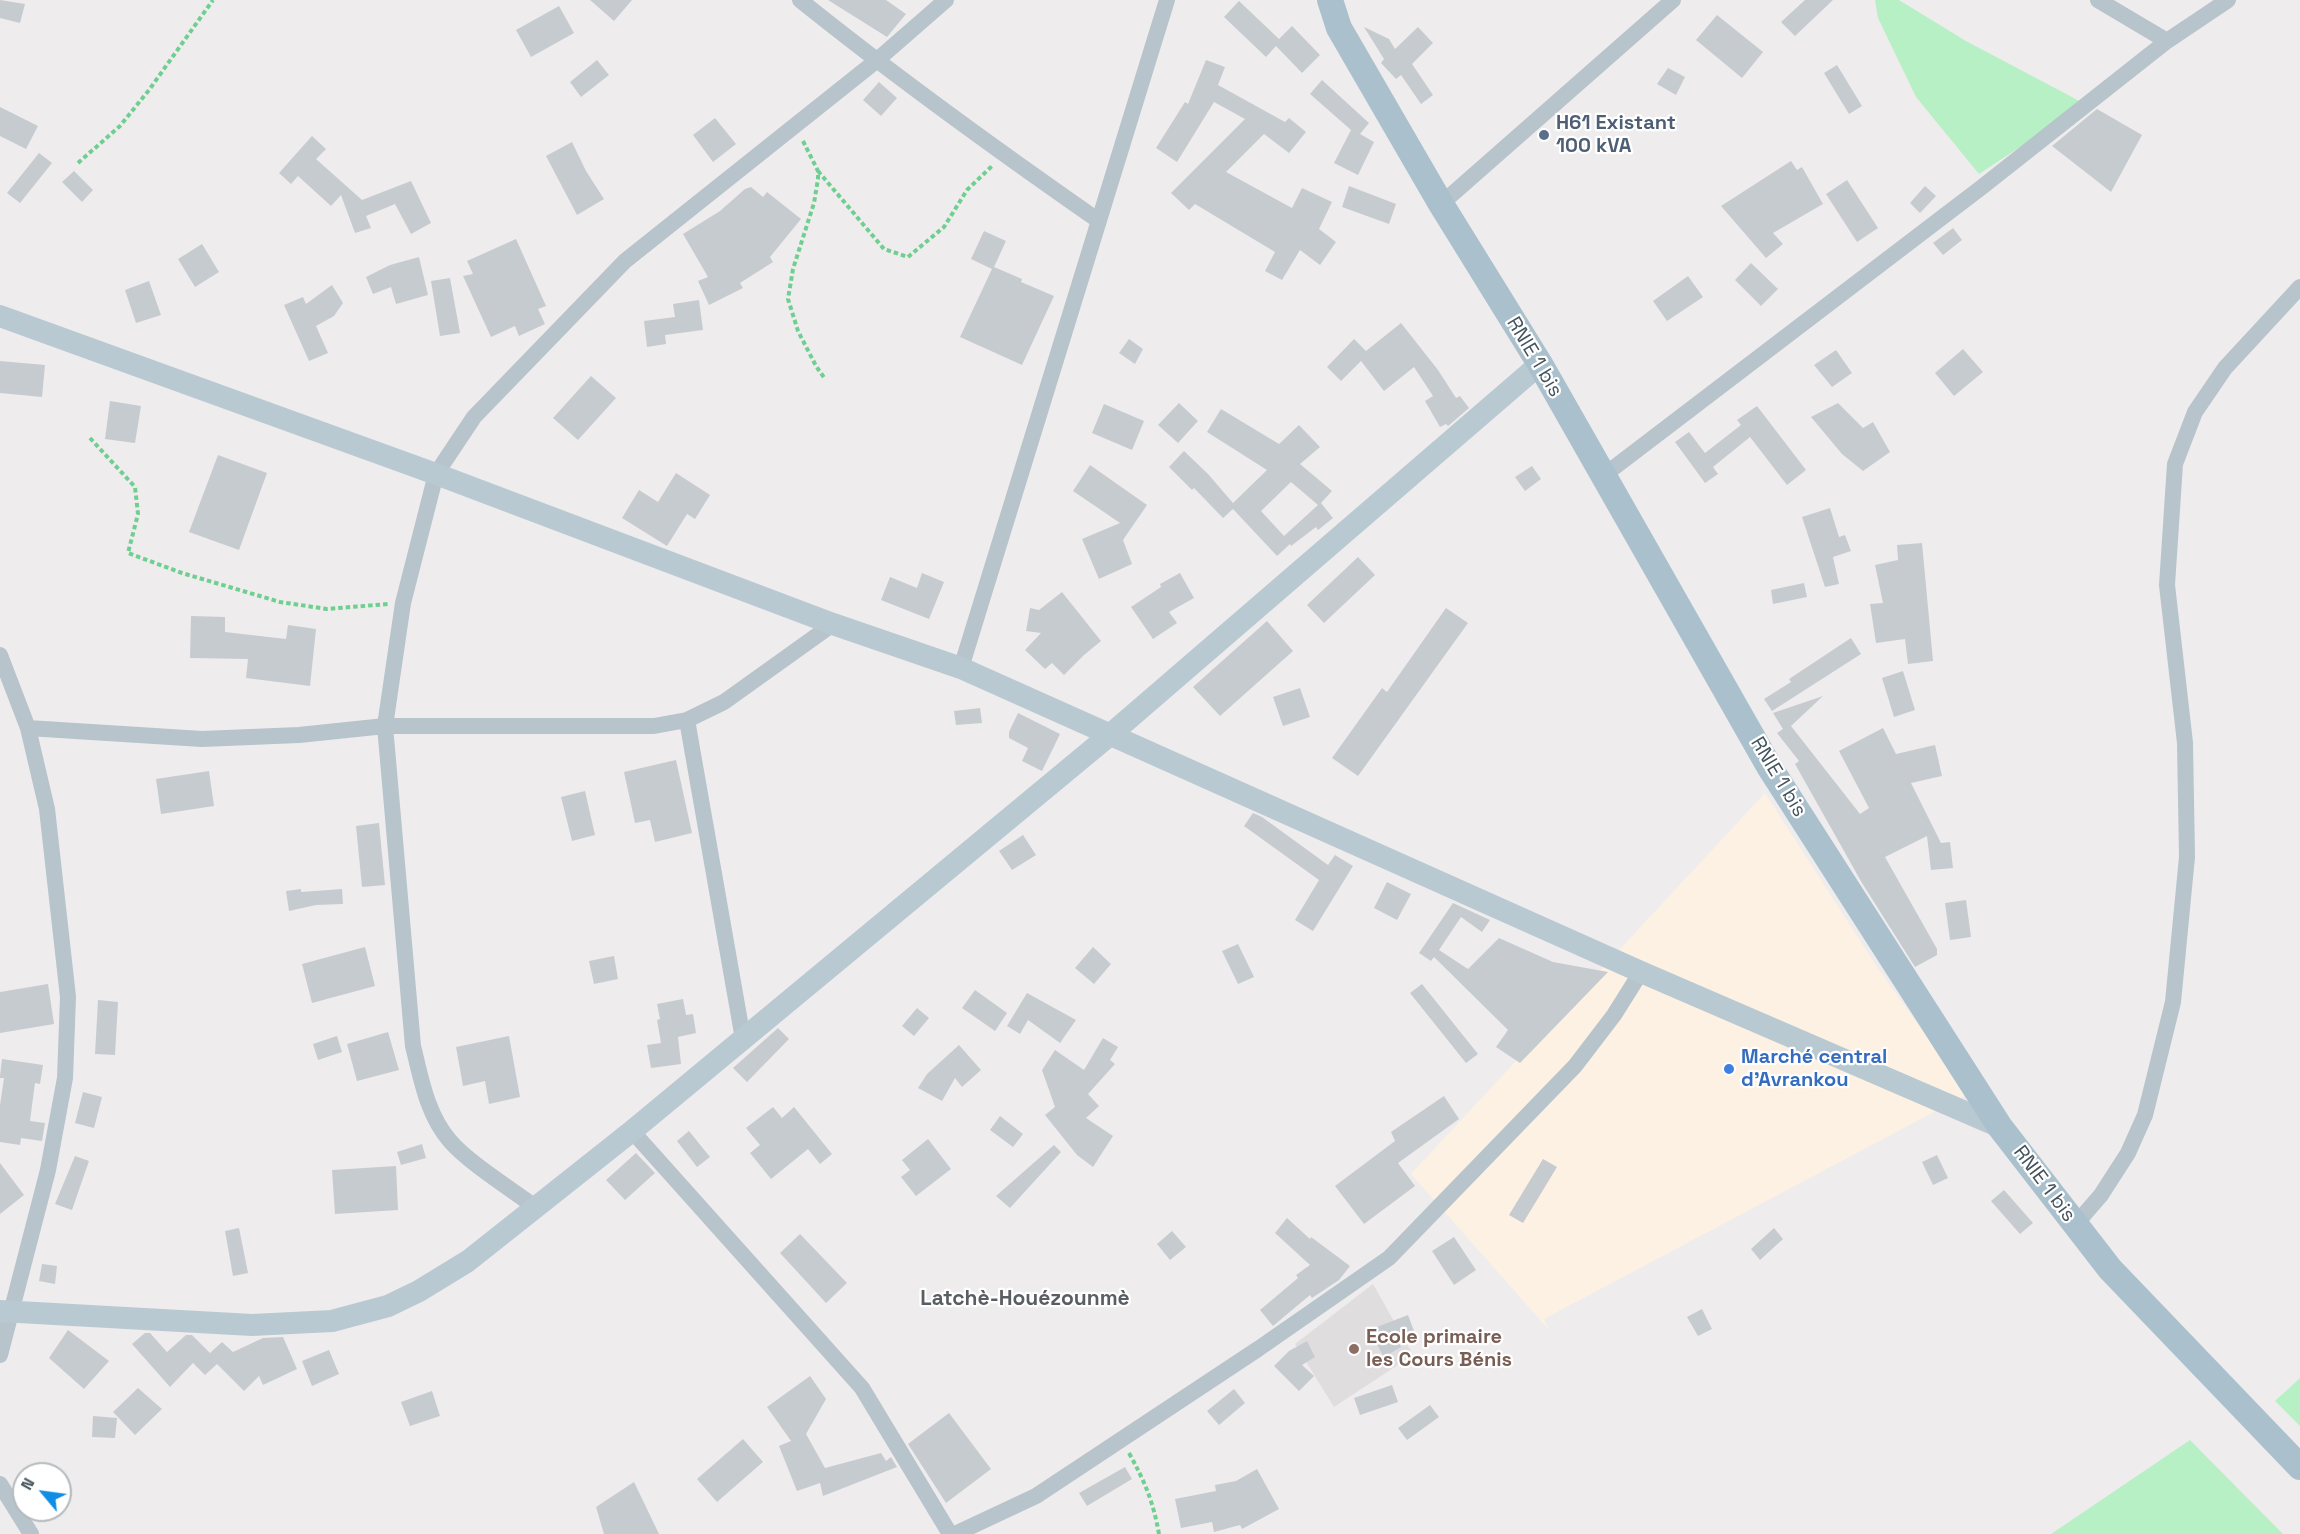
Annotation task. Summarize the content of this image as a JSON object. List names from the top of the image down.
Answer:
{
  "streets": {
    "main road": ["RNIE 1 bis"]
  },
  "districts": ["Latchè-Houézounmè"],
  "places": ["H61 Existant 100 kVA", "Marché central d'Avrankou", "Ecole primaire les Cours Bénis"],
  "north": "top left"
}
